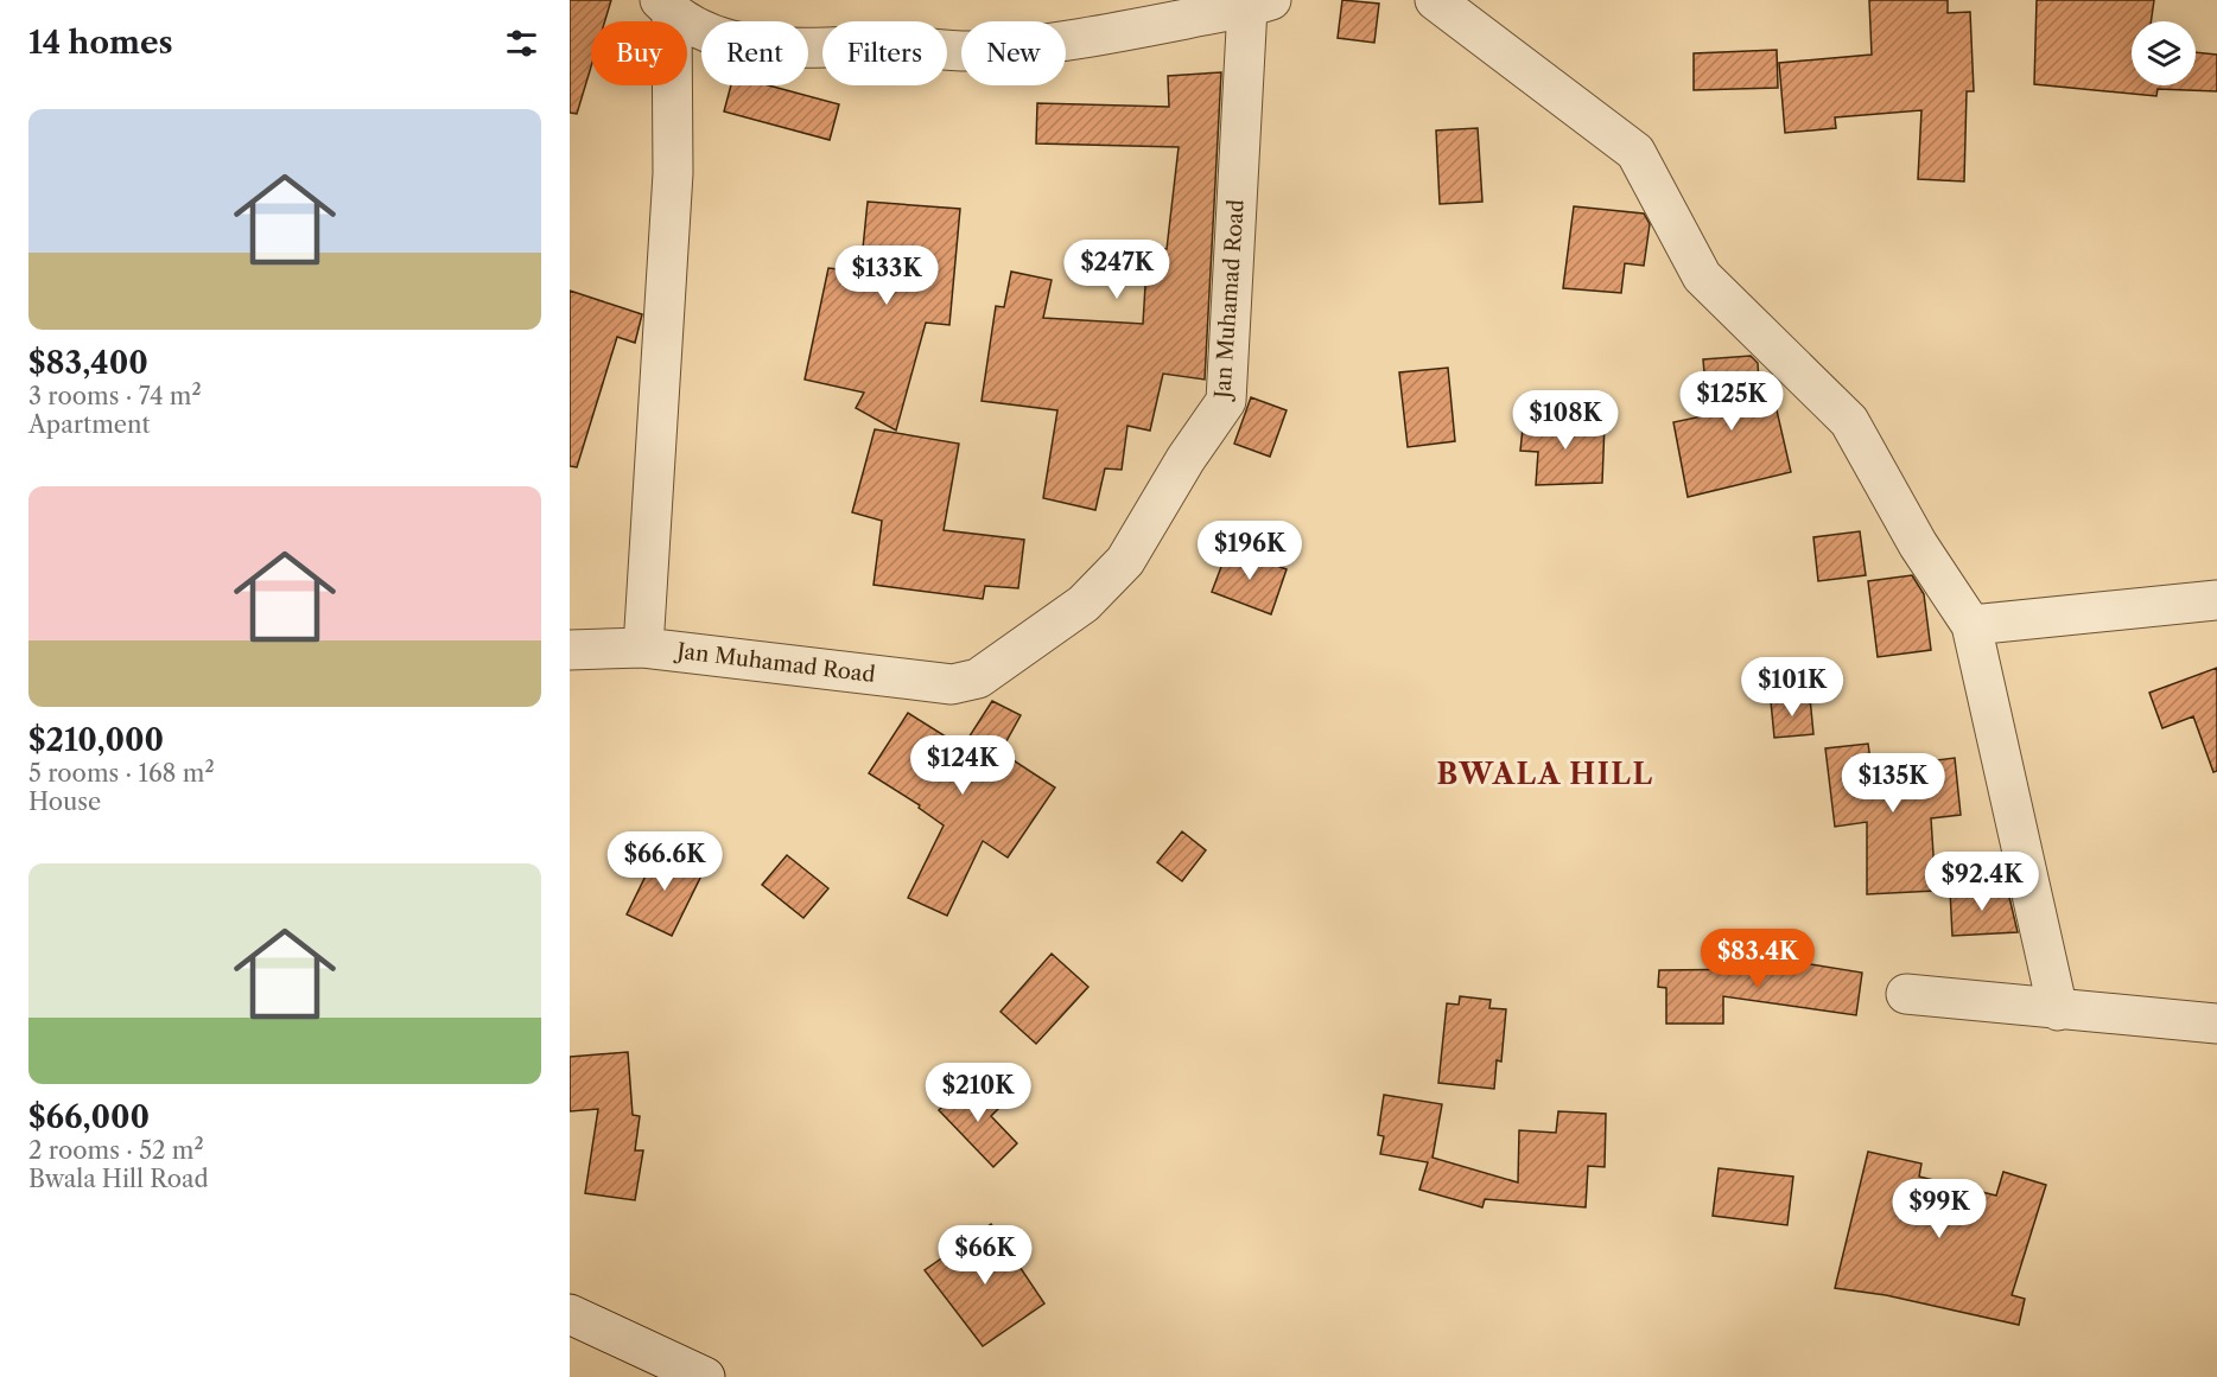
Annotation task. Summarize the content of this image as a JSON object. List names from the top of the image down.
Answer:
{
  "streets": {
    "street": ["Jan Muhamad Road"]
  },
  "districts": ["BWALA HILL"],
  "page": {
    "heading": "14 homes",
    "chip": [
      "Buy",
      "Rent",
      "Filters",
      "New"
    ],
    "list": [
      {
        "name": "$83,400",
        "note": "3 rooms · 74 m² · Apartment"
      },
      {
        "name": "$210,000",
        "note": "5 rooms · 168 m² · House"
      },
      {
        "name": "$66,000",
        "note": "2 rooms · 52 m² · Bwala Hill Road"
      }
    ],
    "price": [
      "$247K",
      "$133K",
      "$125K",
      "$108K",
      "$196K",
      "$101K",
      "$124K",
      "$135K",
      "$66.6K",
      "$92.4K",
      "$83.4K",
      "$210K",
      "$99K",
      "$66K"
    ]
  }
}
